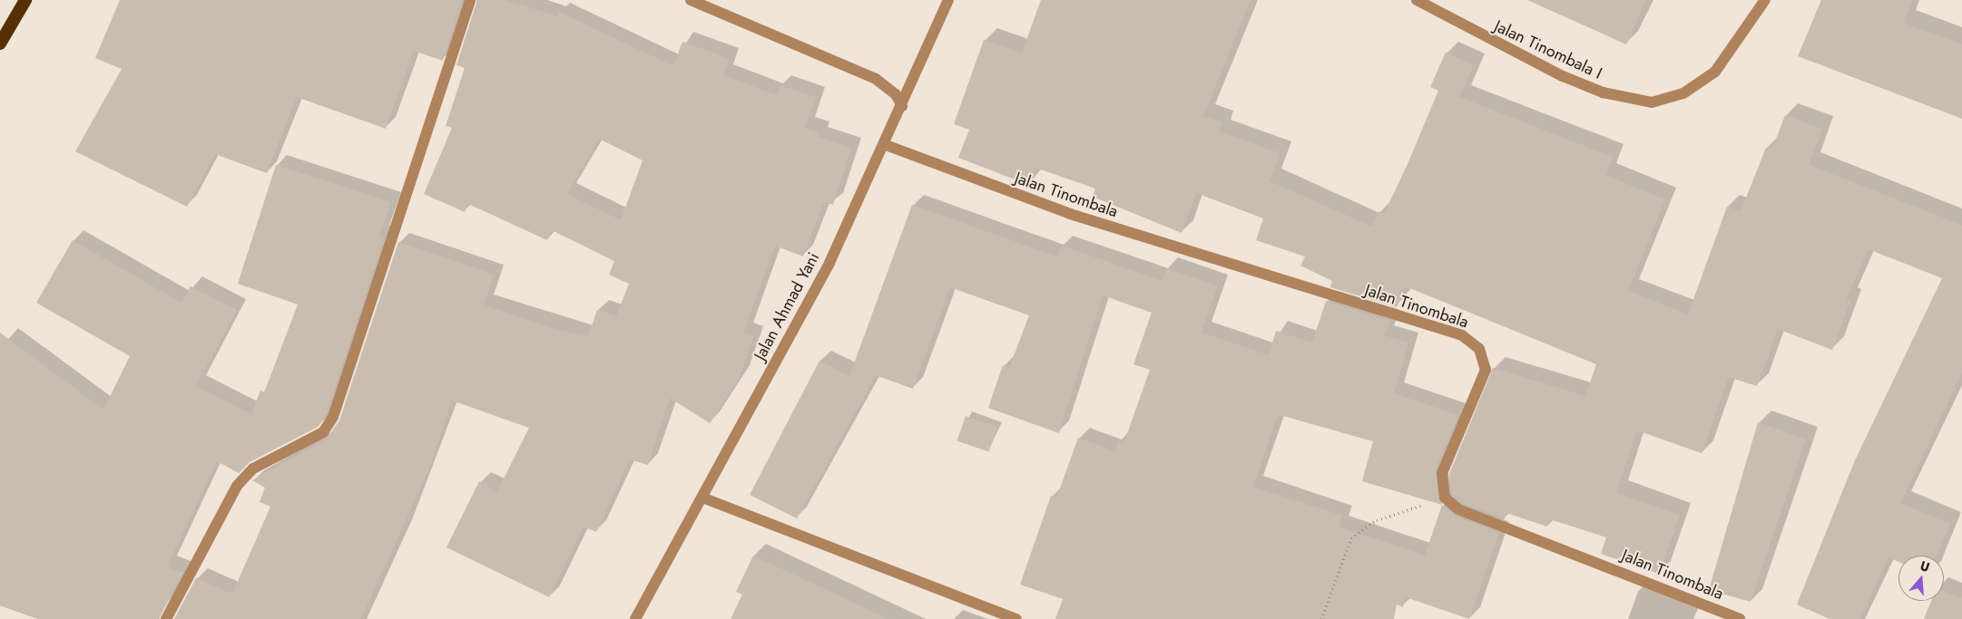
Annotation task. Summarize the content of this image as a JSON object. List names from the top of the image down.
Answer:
{
  "streets": {
    "street": ["Jalan Tinombala I", "Jalan Tinombala", "Jalan Ahmad Yani"]
  },
  "crossings": [
    ["Jalan Tinombala", "Jalan Ahmad Yani"]
  ],
  "north": "top"
}
